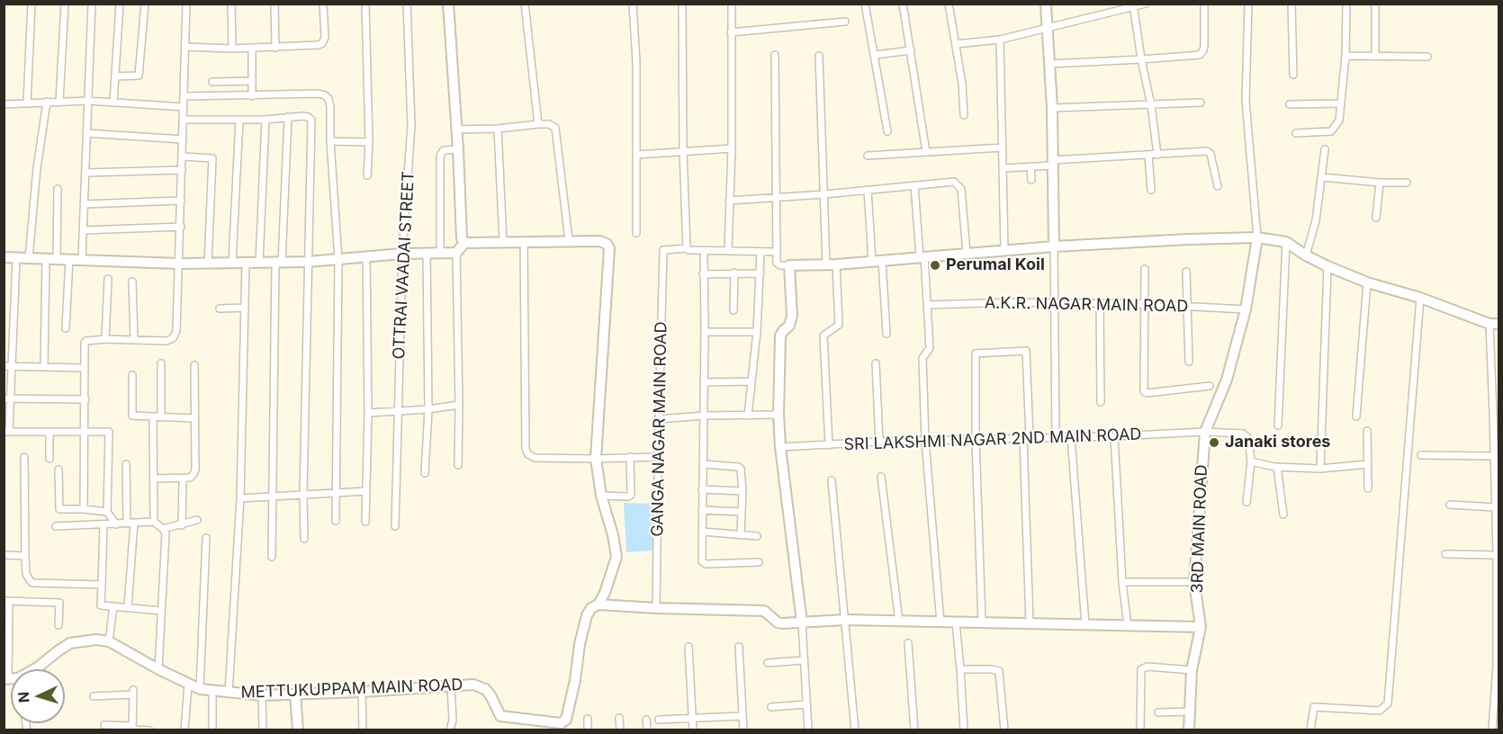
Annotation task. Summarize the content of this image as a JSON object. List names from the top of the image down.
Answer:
{
  "streets": {
    "street": [
      "OTTRAI VAADAI STREET",
      "A.K.R. NAGAR MAIN ROAD",
      "GANGA NAGAR MAIN ROAD",
      "SRI LAKSHMI NAGAR 2ND MAIN ROAD",
      "3RD MAIN ROAD",
      "METTUKUPPAM MAIN ROAD"
    ]
  },
  "crossings": [
    ["A.K.R. NAGAR MAIN ROAD", "3RD MAIN ROAD"],
    ["SRI LAKSHMI NAGAR 2ND MAIN ROAD", "3RD MAIN ROAD"]
  ],
  "places": ["Perumal Koil", "Janaki stores"],
  "north": "left"
}
